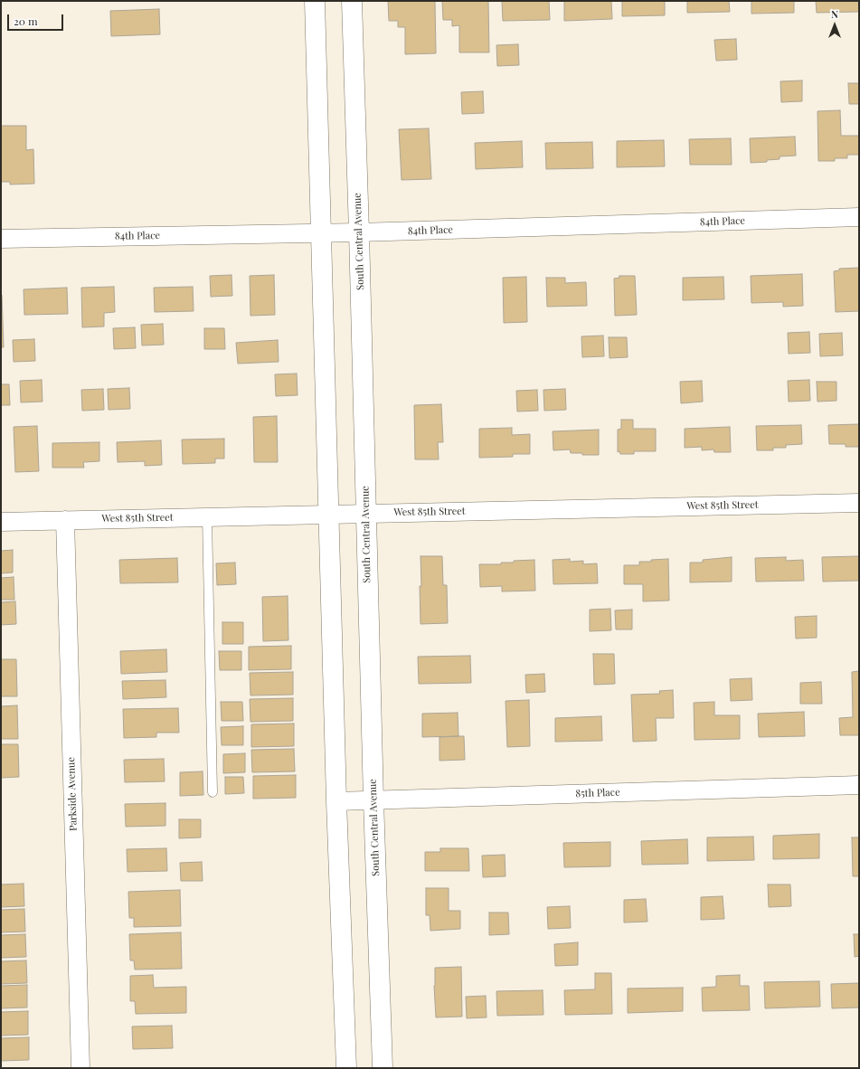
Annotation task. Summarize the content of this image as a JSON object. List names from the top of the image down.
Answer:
{
  "streets": {
    "street": [
      "84th Place",
      "South Central Avenue",
      "West 85th Street",
      "85th Place",
      "Parkside Avenue"
    ]
  },
  "crossings": [
    ["84th Place", "South Central Avenue"],
    ["South Central Avenue", "West 85th Street"],
    ["South Central Avenue", "85th Place"],
    ["West 85th Street", "Parkside Avenue"]
  ],
  "scale_bar": "20 m",
  "north": "top"
}
